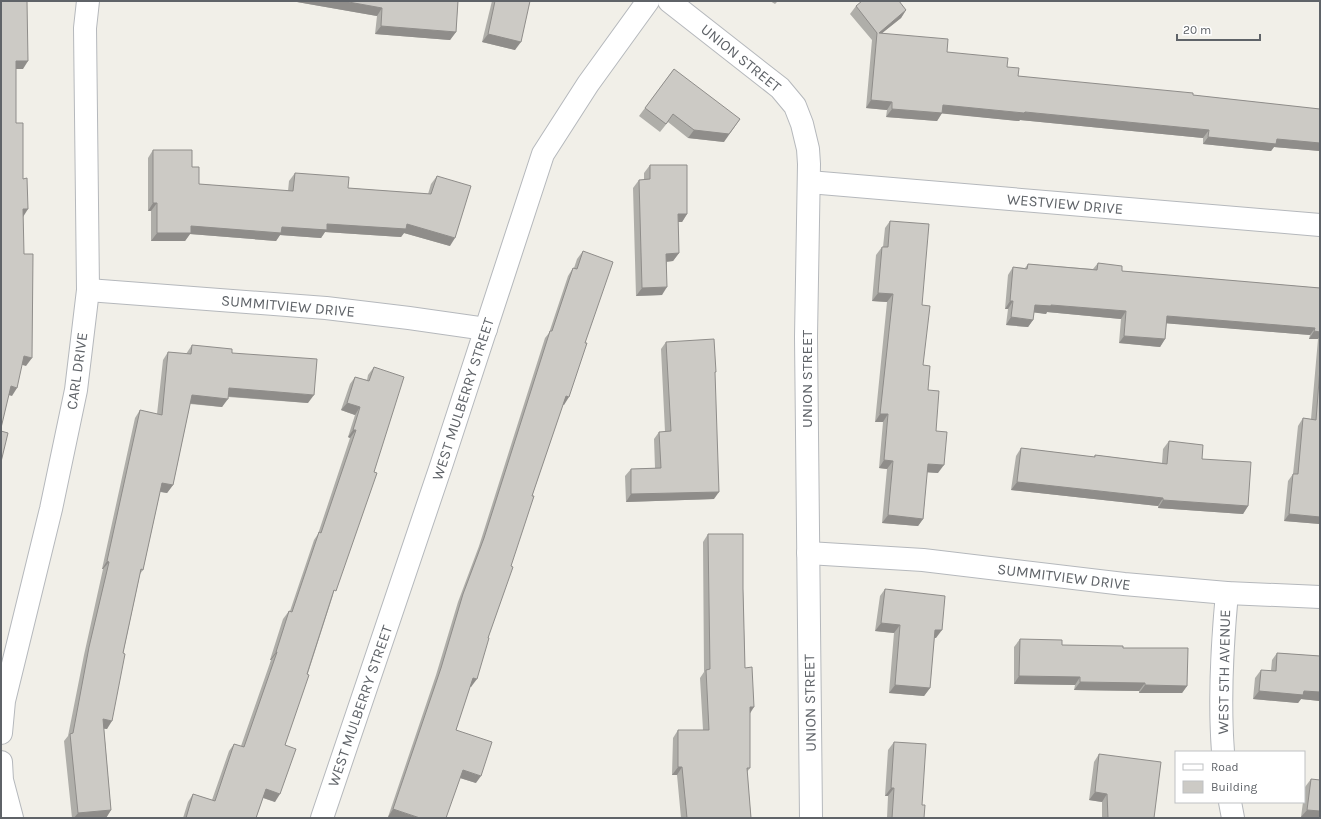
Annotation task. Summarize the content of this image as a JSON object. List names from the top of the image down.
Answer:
{
  "streets": {
    "street": [
      "UNION STREET",
      "WESTVIEW DRIVE",
      "SUMMITVIEW DRIVE",
      "CARL DRIVE",
      "WEST MULBERRY STREET",
      "WEST 5TH AVENUE"
    ]
  },
  "crossings": [
    ["UNION STREET", "WESTVIEW DRIVE"],
    ["UNION STREET", "SUMMITVIEW DRIVE"],
    ["SUMMITVIEW DRIVE", "CARL DRIVE"],
    ["SUMMITVIEW DRIVE", "WEST MULBERRY STREET"],
    ["SUMMITVIEW DRIVE", "WEST 5TH AVENUE"]
  ],
  "legend": ["Road", "Building"],
  "scale_bar": "20 m"
}
